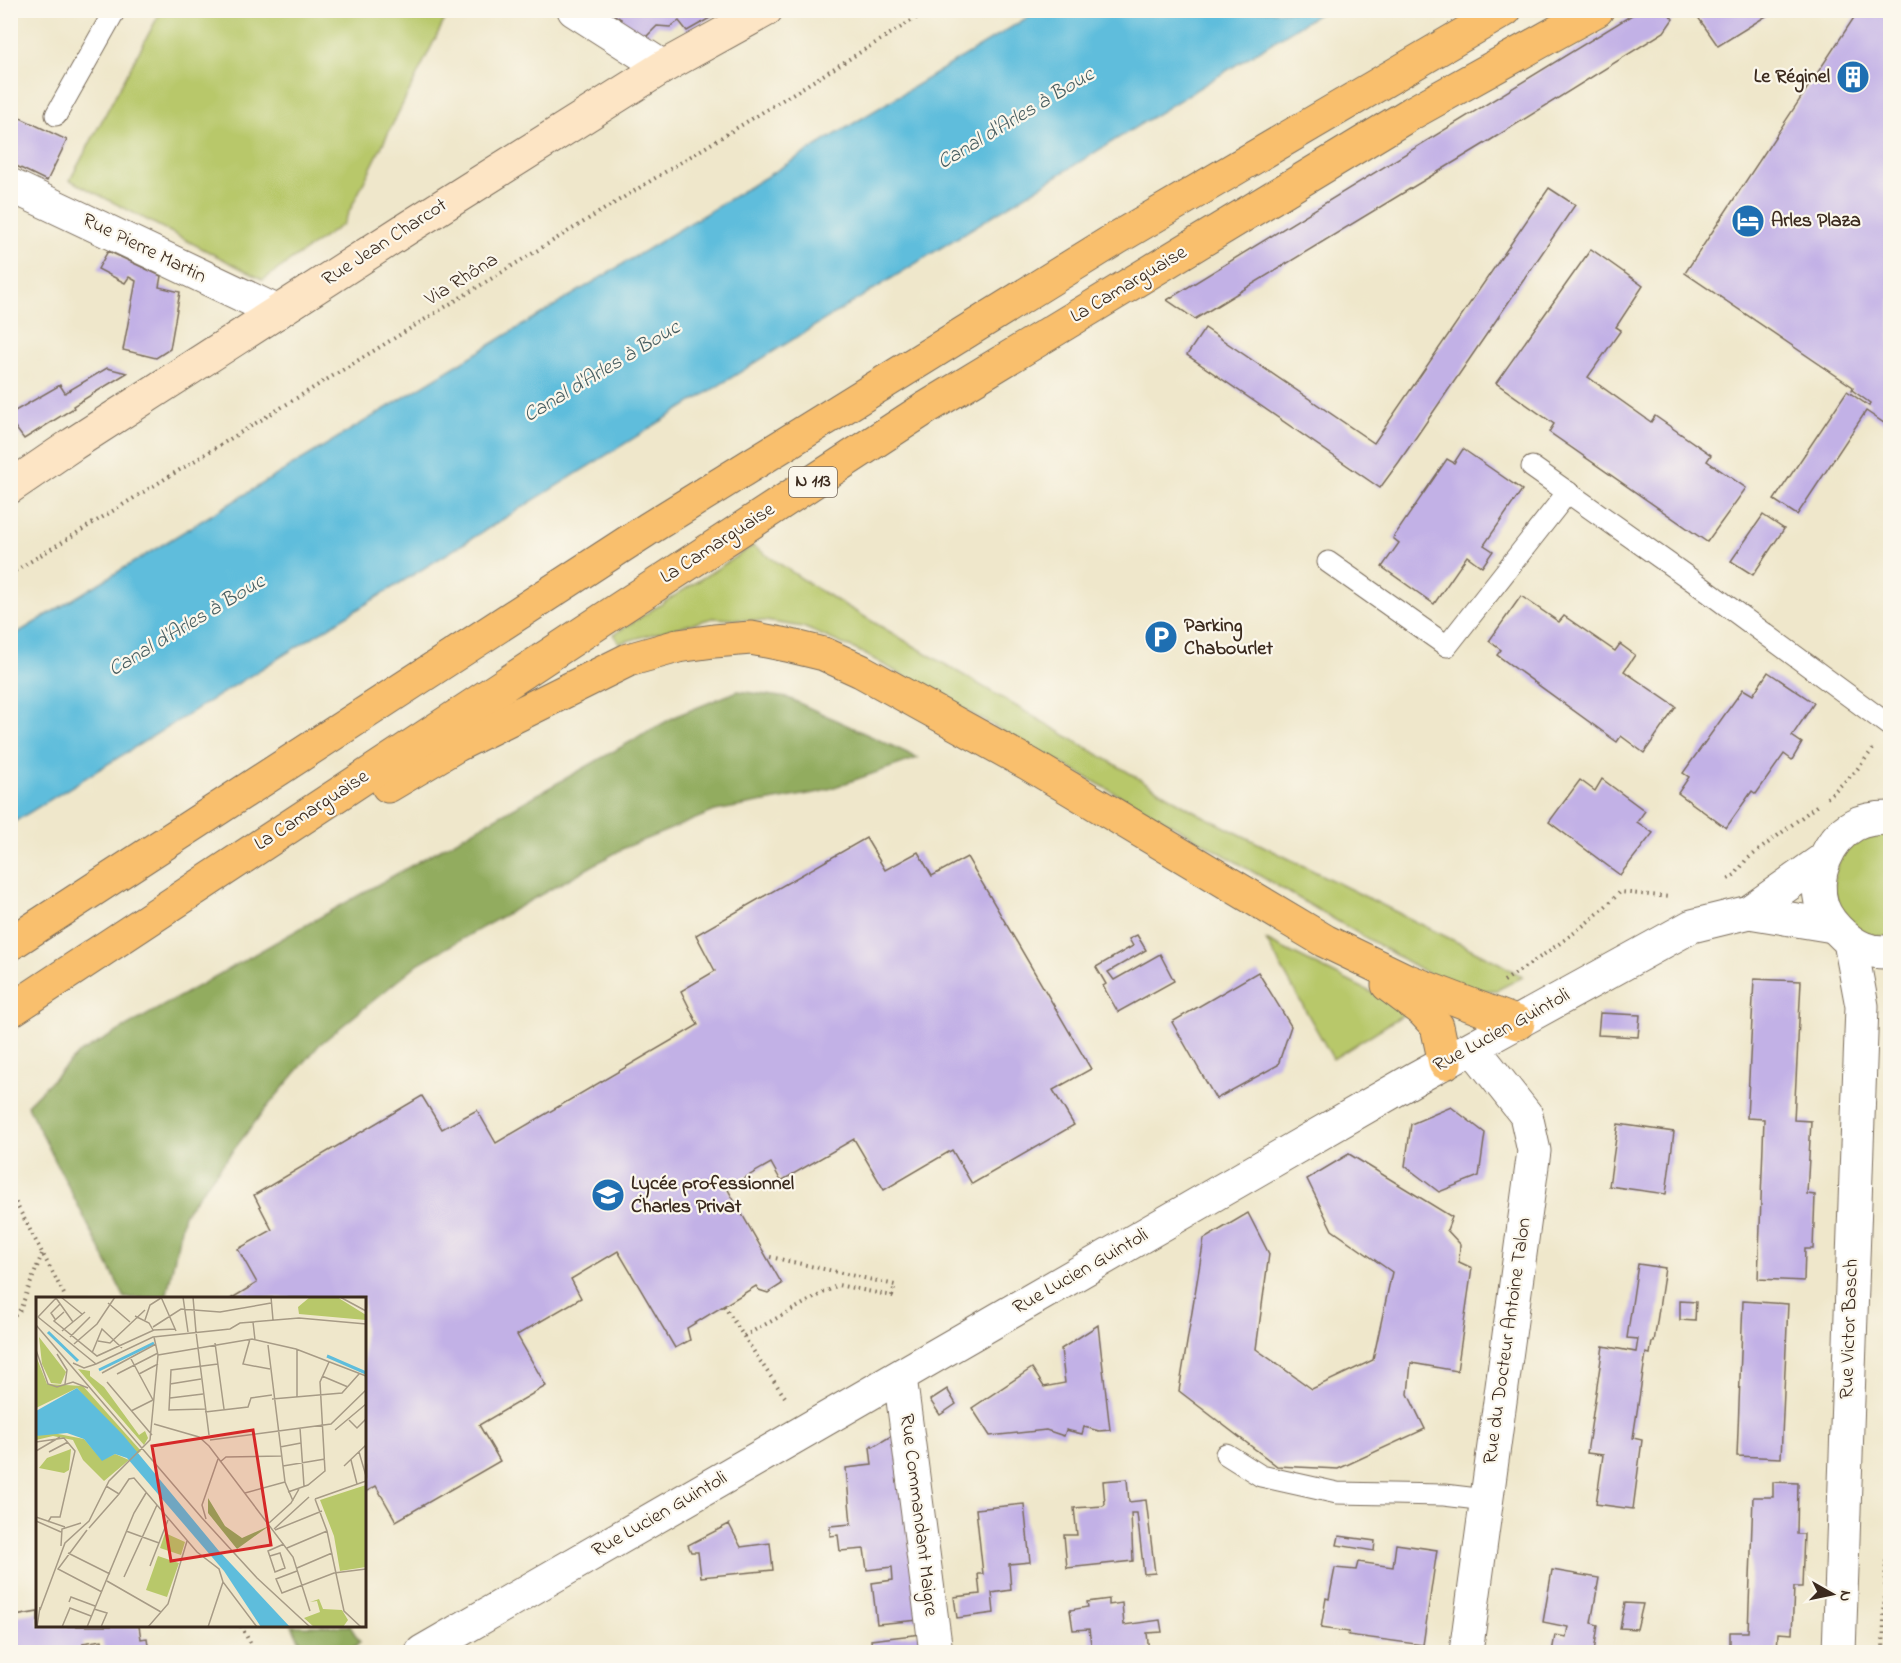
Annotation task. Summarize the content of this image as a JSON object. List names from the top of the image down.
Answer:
{
  "streets": {
    "highway": ["La Camarguaise", "N 113"],
    "street": [
      "Rue Jean Charcot",
      "Rue Pierre Martin",
      "Rue Lucien Guintoli",
      "Rue Victor Basch",
      "Rue du Docteur Antoine Talon",
      "Rue Commandant Maigre"
    ],
    "path": ["Via Rhôna"]
  },
  "crossings": [
    ["Rue Jean Charcot", "Rue Pierre Martin"],
    ["Rue Lucien Guintoli", "Rue Victor Basch"],
    ["Rue Lucien Guintoli", "Rue du Docteur Antoine Talon"],
    ["Rue Lucien Guintoli", "Rue Commandant Maigre"]
  ],
  "water": ["Canal d'Arles à Bouc"],
  "places": {
    "building": ["Le Réginel"],
    "hotel": ["Arles Plaza"],
    "parking": ["Parking Chabourlet"],
    "school or university": ["Lycée professionnel Charles Privat"]
  },
  "north": "right"
}
